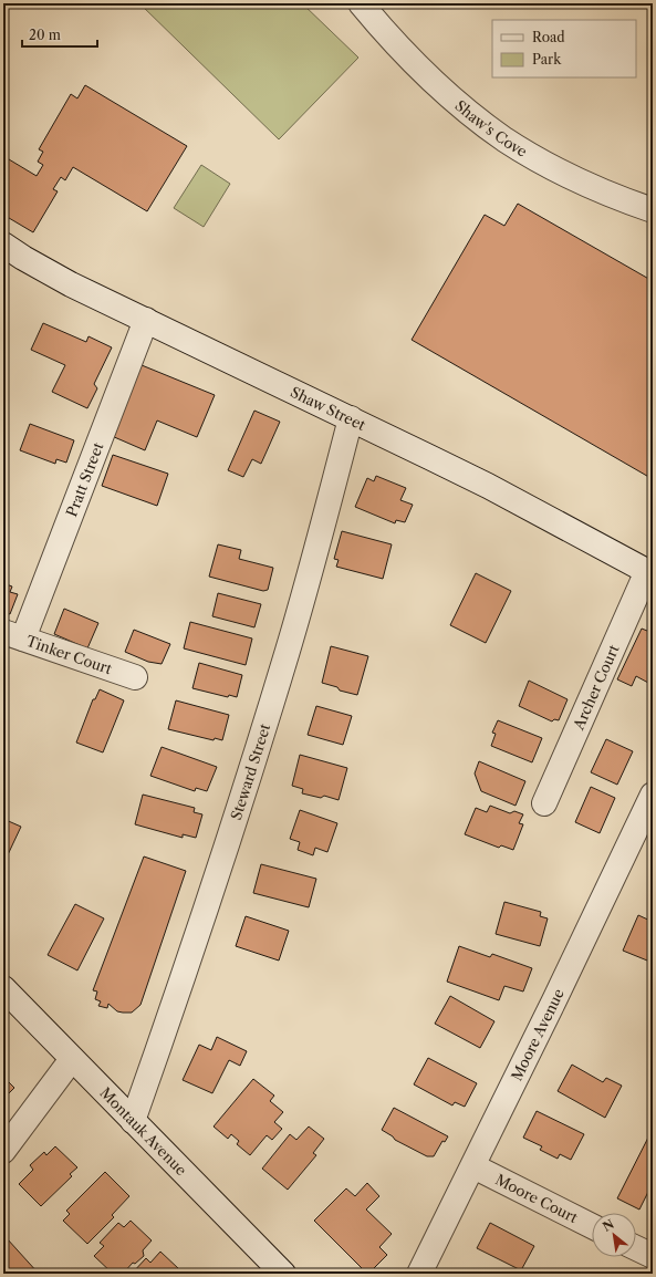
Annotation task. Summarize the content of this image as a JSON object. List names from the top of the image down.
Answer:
{
  "streets": {
    "street": [
      "Shaw's Cove",
      "Shaw Street",
      "Pratt Street",
      "Tinker Court",
      "Archer Court",
      "Steward Street",
      "Moore Avenue",
      "Montauk Avenue",
      "Moore Court"
    ]
  },
  "crossings": [
    ["Shaw Street", "Pratt Street"],
    ["Shaw Street", "Archer Court"],
    ["Shaw Street", "Steward Street"],
    ["Pratt Street", "Tinker Court"],
    ["Steward Street", "Montauk Avenue"],
    ["Moore Avenue", "Moore Court"]
  ],
  "legend": ["Road", "Park"],
  "scale_bar": "20 m",
  "north": "top left"
}
